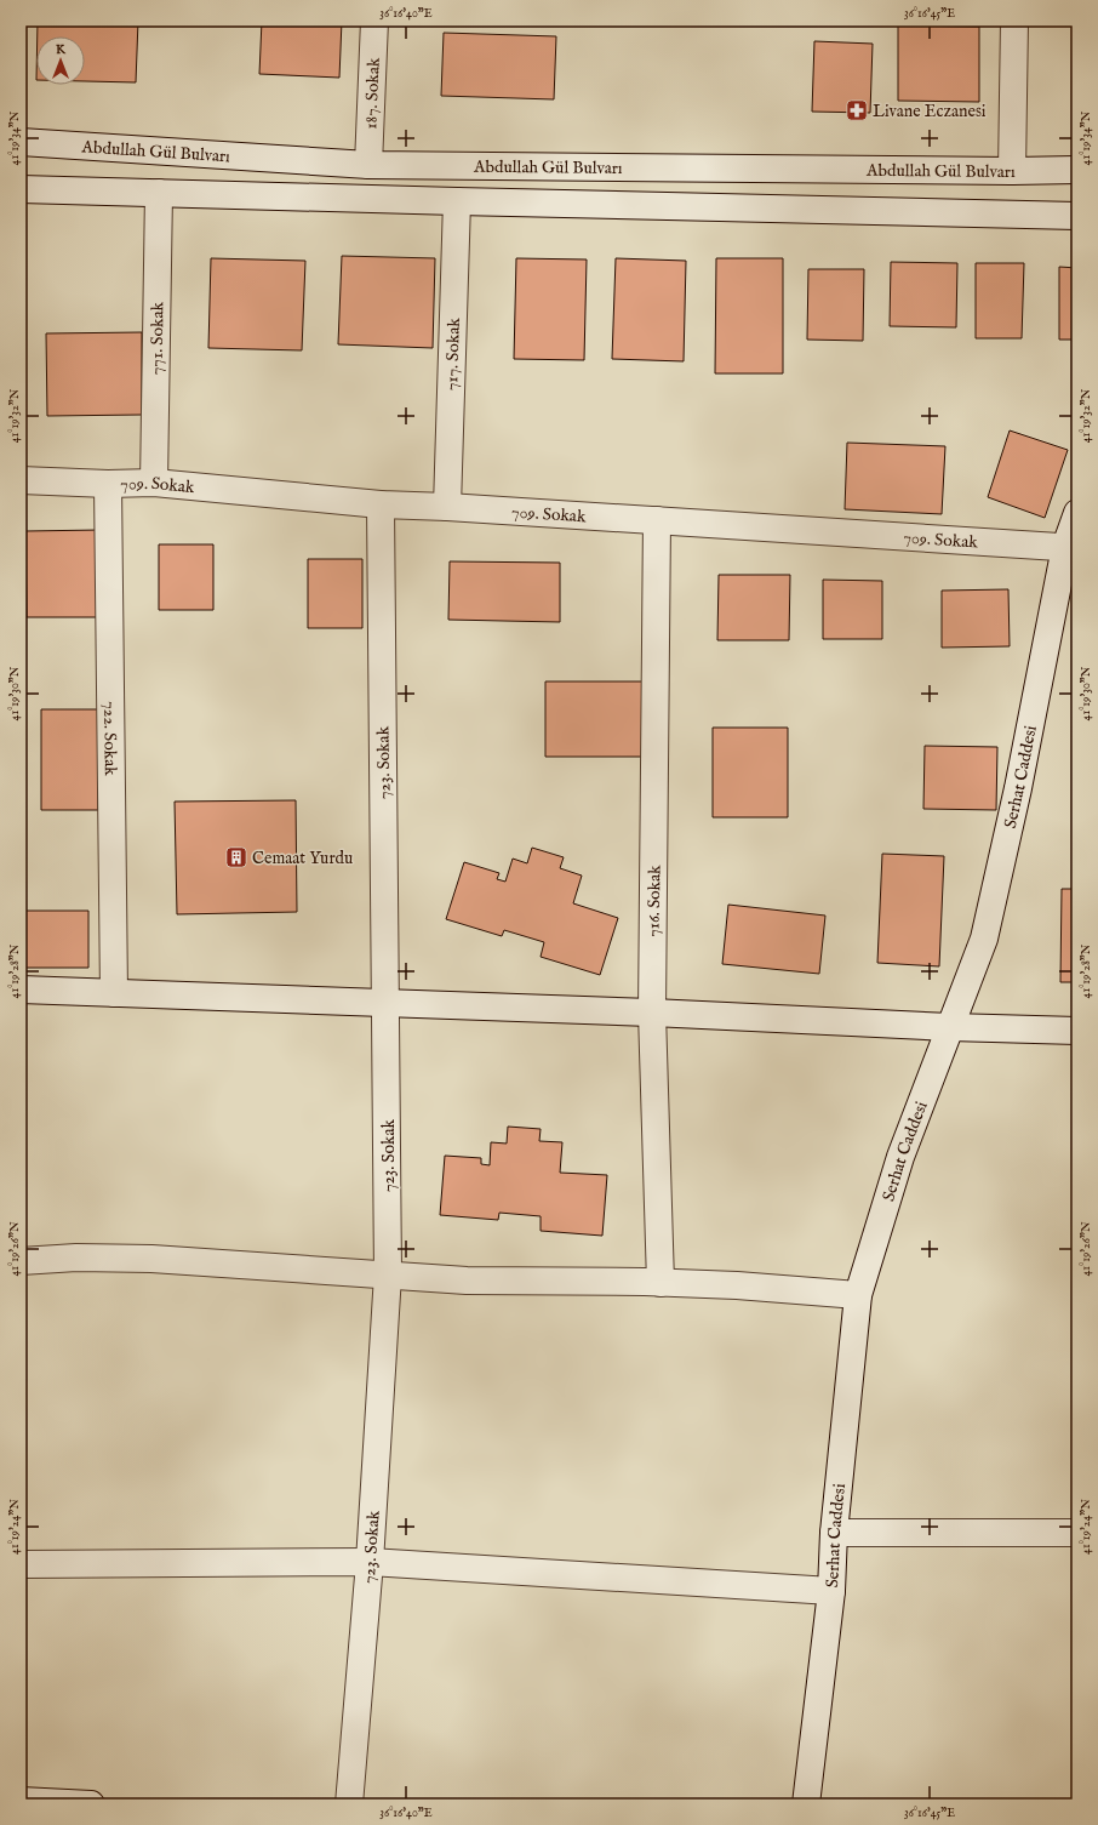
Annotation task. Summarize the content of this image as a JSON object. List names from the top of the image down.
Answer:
{
  "streets": {
    "street": [
      "187. Sokak",
      "Abdullah Gül Bulvarı",
      "771. Sokak",
      "717. Sokak",
      "709. Sokak",
      "722. Sokak",
      "723. Sokak",
      "Serhat Caddesi",
      "716. Sokak"
    ]
  },
  "crossings": [
    ["187. Sokak", "Abdullah Gül Bulvarı"],
    ["Abdullah Gül Bulvarı", "771. Sokak"],
    ["Abdullah Gül Bulvarı", "717. Sokak"],
    ["771. Sokak", "709. Sokak"],
    ["717. Sokak", "709. Sokak"],
    ["709. Sokak", "722. Sokak"],
    ["709. Sokak", "723. Sokak"],
    ["709. Sokak", "Serhat Caddesi"],
    ["709. Sokak", "716. Sokak"]
  ],
  "places": {
    "pharmacy": ["Livane Eczanesi"],
    "building": ["Cemaat Yurdu"]
  },
  "north": "top",
  "coordinates": [
    "36°16'40\"E",
    "36°16'45\"E",
    "41°19'34\"N",
    "41°19'32\"N",
    "41°19'30\"N",
    "41°19'28\"N",
    "41°19'26\"N",
    "41°19'24\"N"
  ]
}
